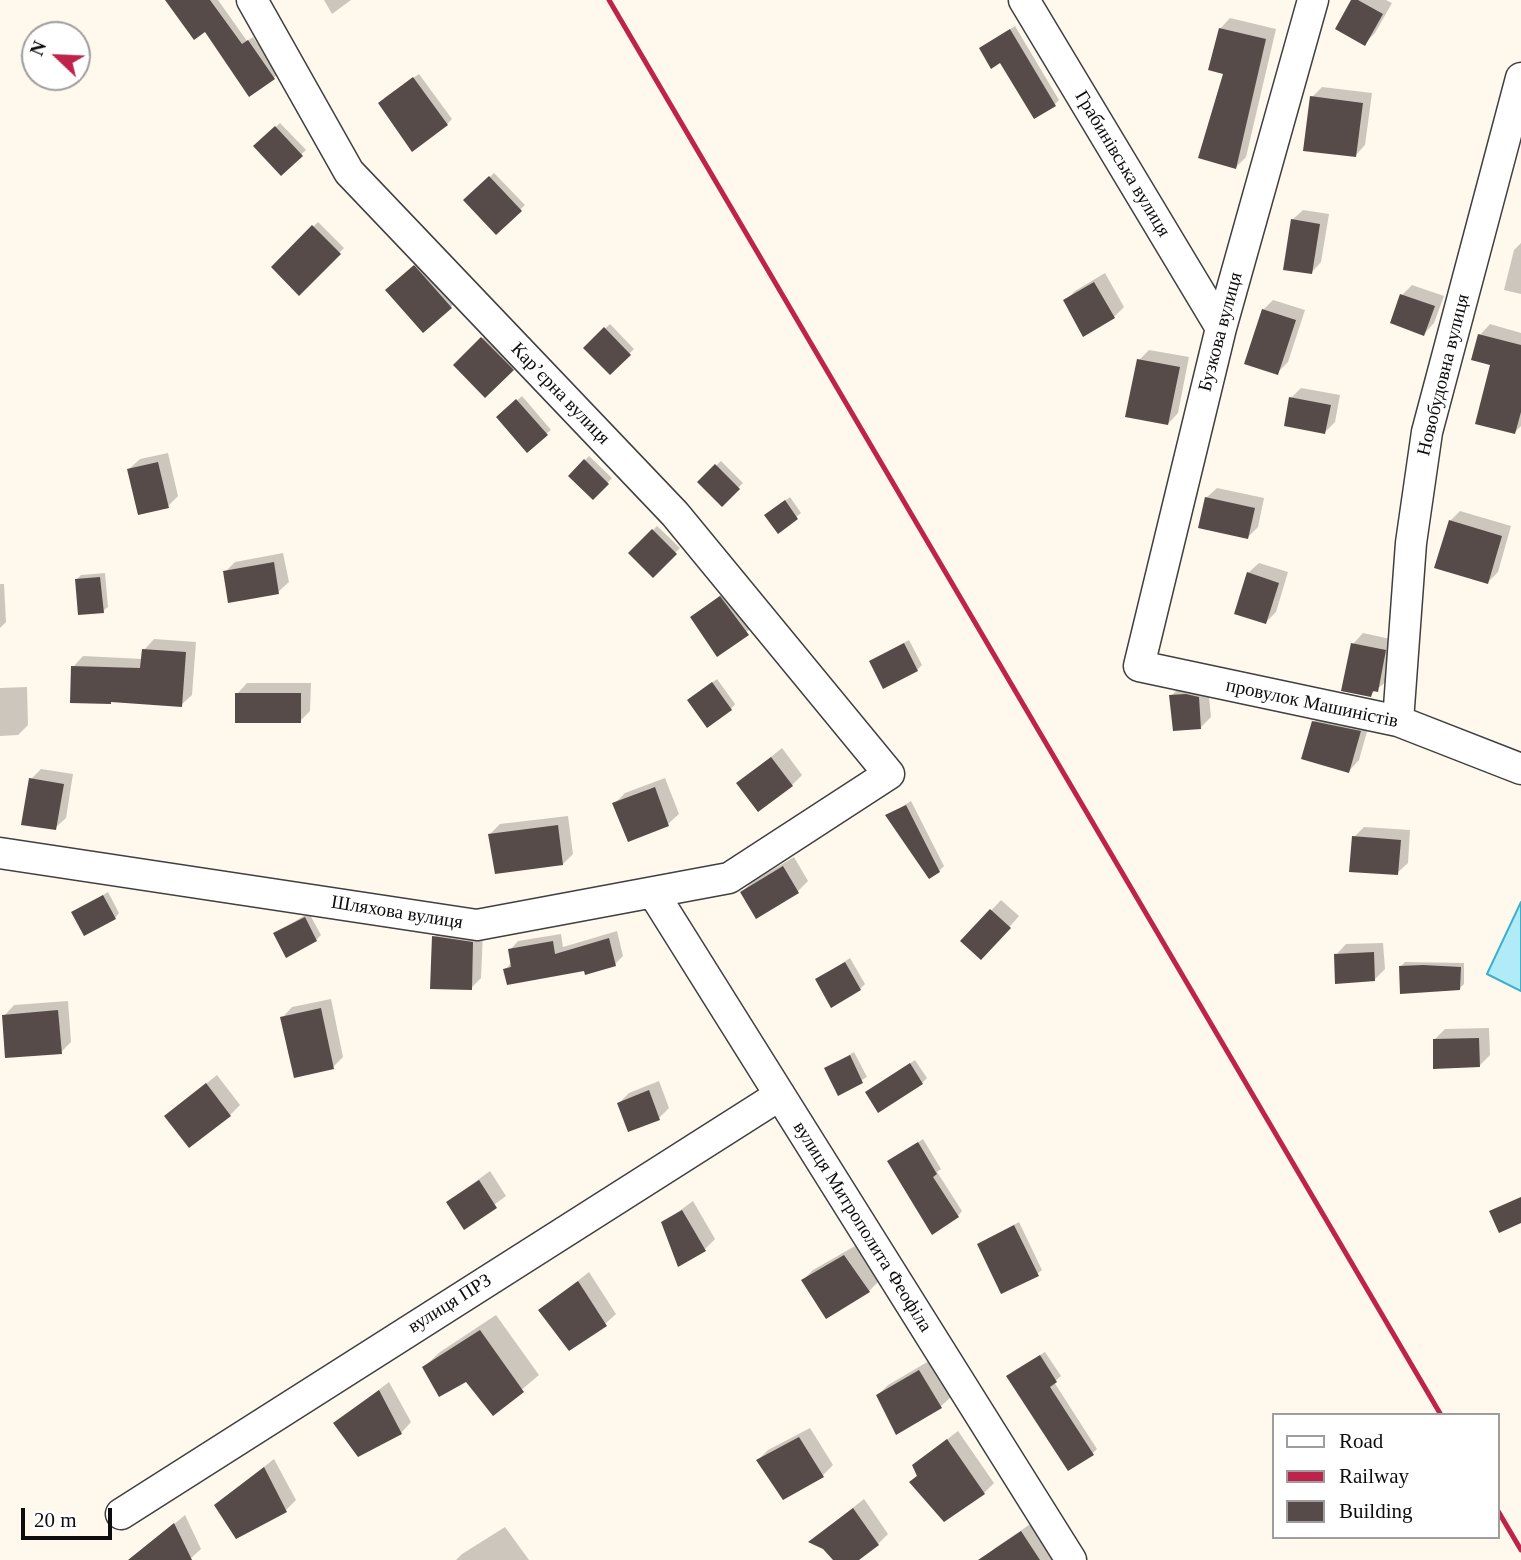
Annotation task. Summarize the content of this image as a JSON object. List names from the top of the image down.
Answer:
{
  "streets": {
    "street": [
      "Грабинівська вулиця",
      "Бузкова вулиця",
      "Новобудовна вулиця",
      "Карʼєрна вулиця",
      "провулок Машиністів",
      "Шляхова вулиця",
      "вулиця Митрополита Феофіла",
      "вулиця ПРЗ"
    ]
  },
  "crossings": [
    ["Грабинівська вулиця", "Бузкова вулиця"],
    ["Бузкова вулиця", "провулок Машиністів"],
    ["Новобудовна вулиця", "провулок Машиністів"],
    ["Карʼєрна вулиця", "Шляхова вулиця"],
    ["Шляхова вулиця", "вулиця Митрополита Феофіла"],
    ["вулиця Митрополита Феофіла", "вулиця ПРЗ"]
  ],
  "legend": ["Road", "Railway", "Building"],
  "scale_bar": "20 m",
  "north": "top left"
}
